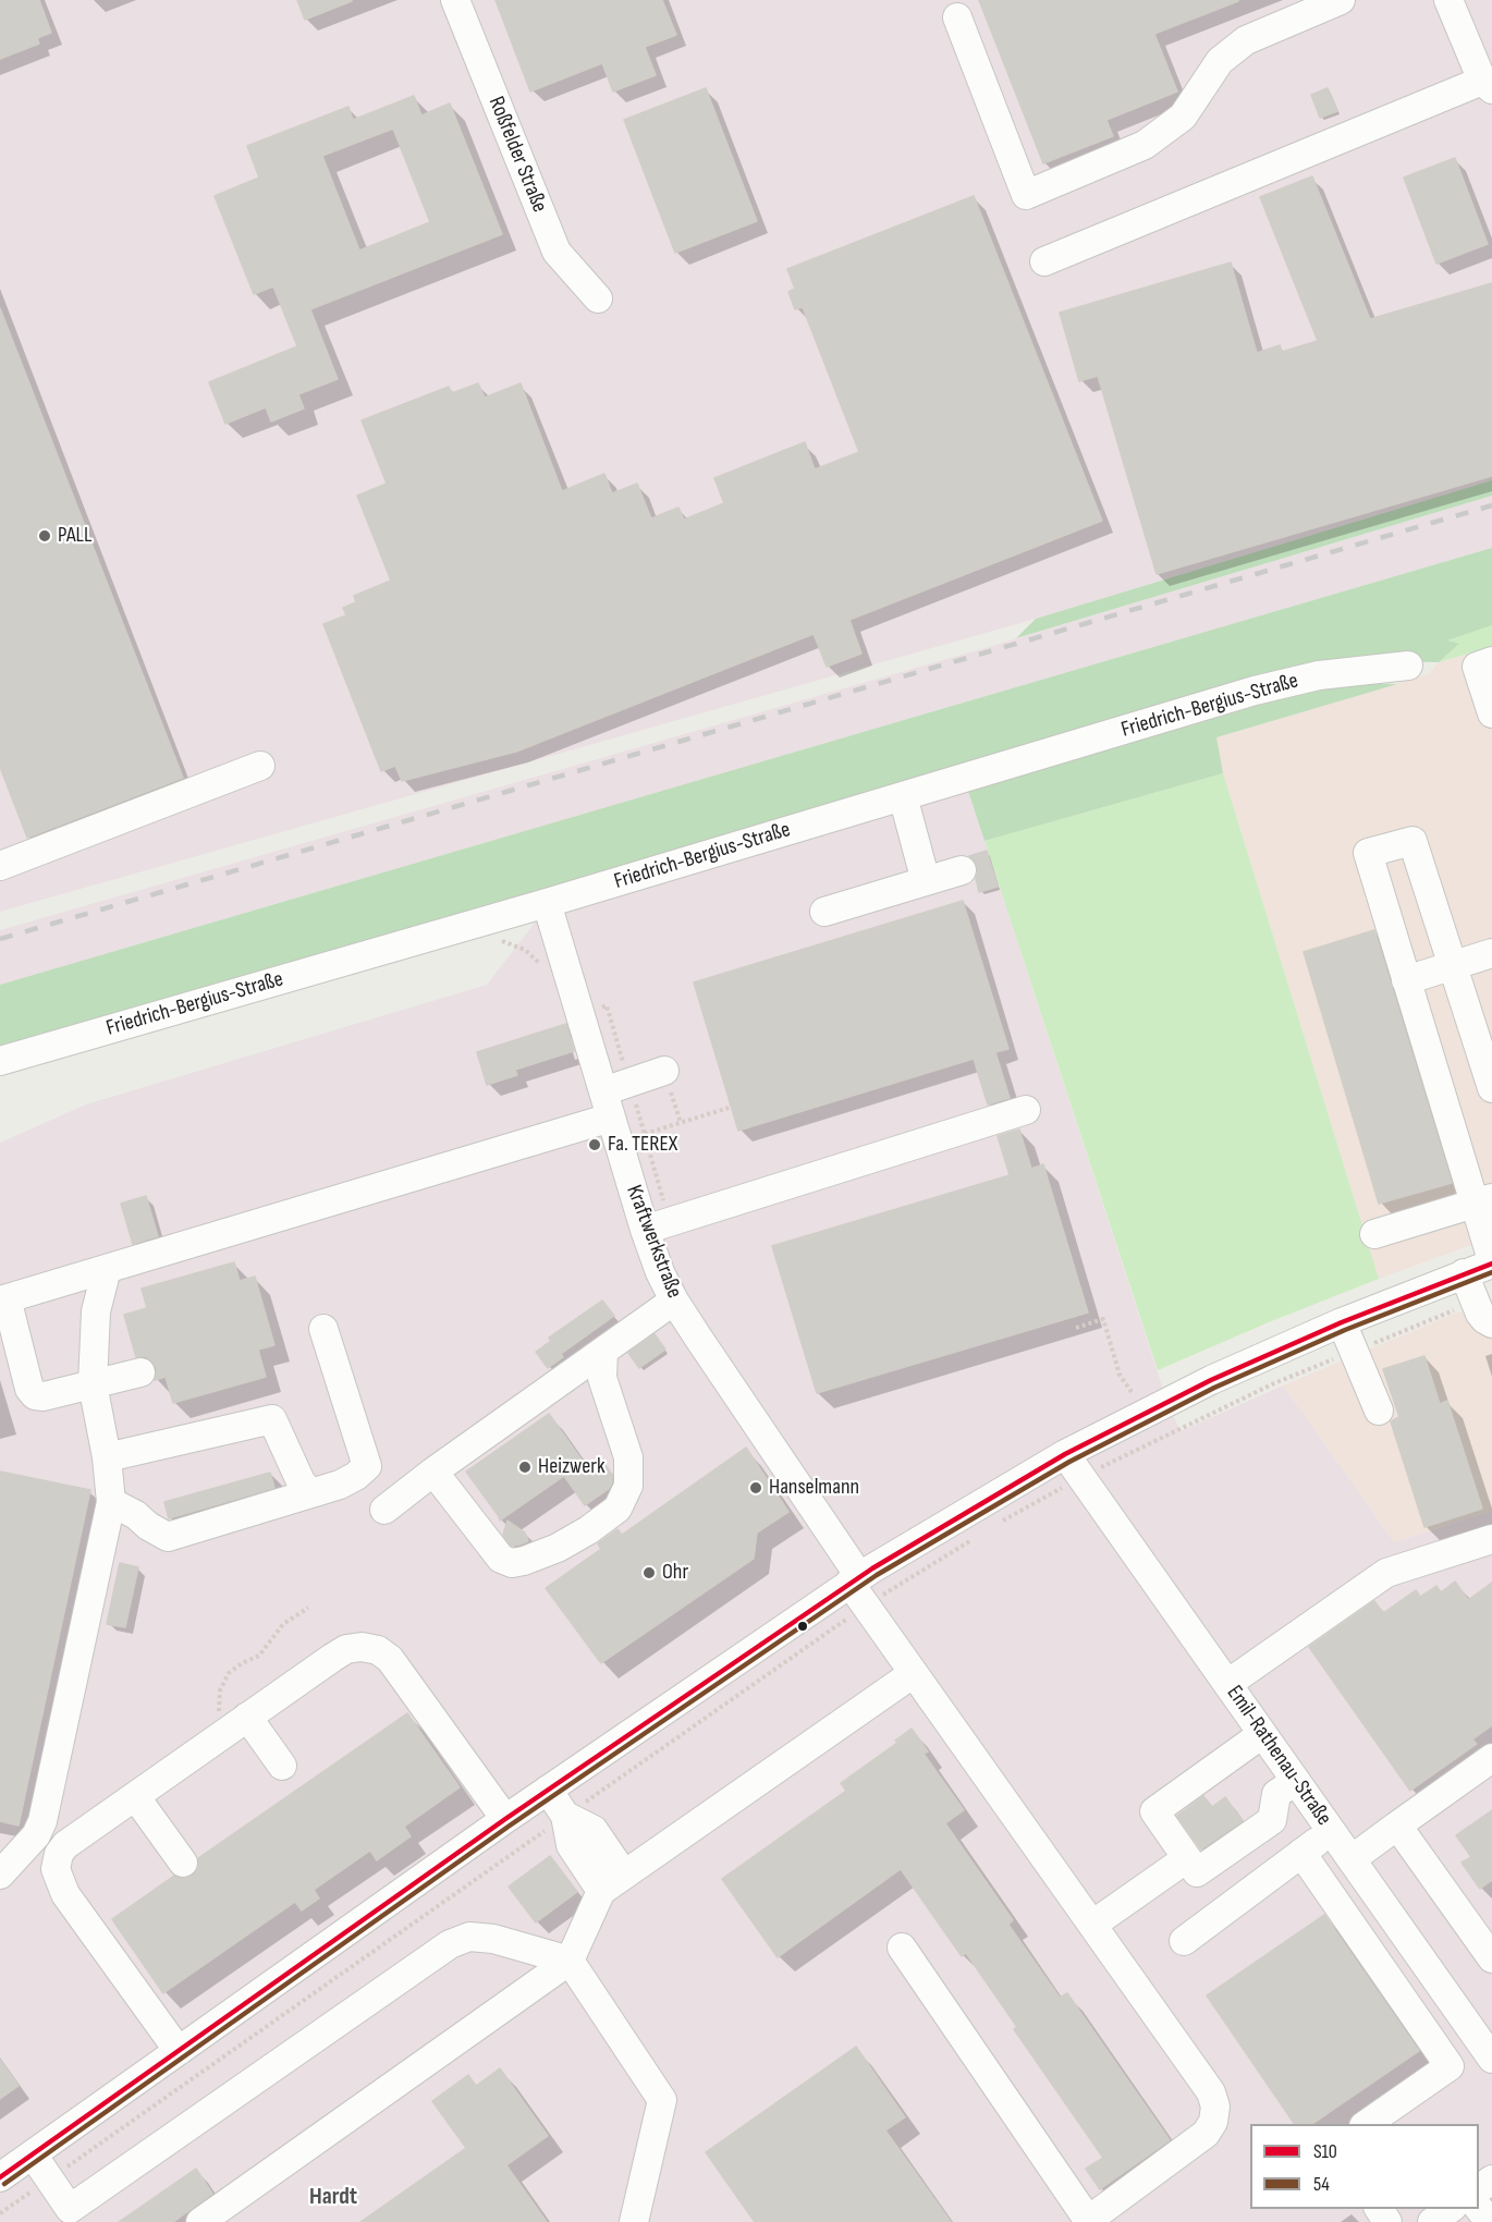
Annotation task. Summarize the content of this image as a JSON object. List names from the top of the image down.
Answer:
{
  "streets": {
    "street": [
      "Roßfelder Straße",
      "Friedrich-Bergius-Straße",
      "Kraftwerkstraße",
      "Emil-Rathenau-Straße"
    ]
  },
  "crossings": [
    ["Friedrich-Bergius-Straße", "Kraftwerkstraße"]
  ],
  "districts": ["Hardt"],
  "places": [
    "PALL",
    "Fa. TEREX",
    "Heizwerk",
    "Hanselmann",
    "Ohr"
  ],
  "lines": ["transit line S10", "transit line 54"],
  "legend": ["S10", "54"]
}
